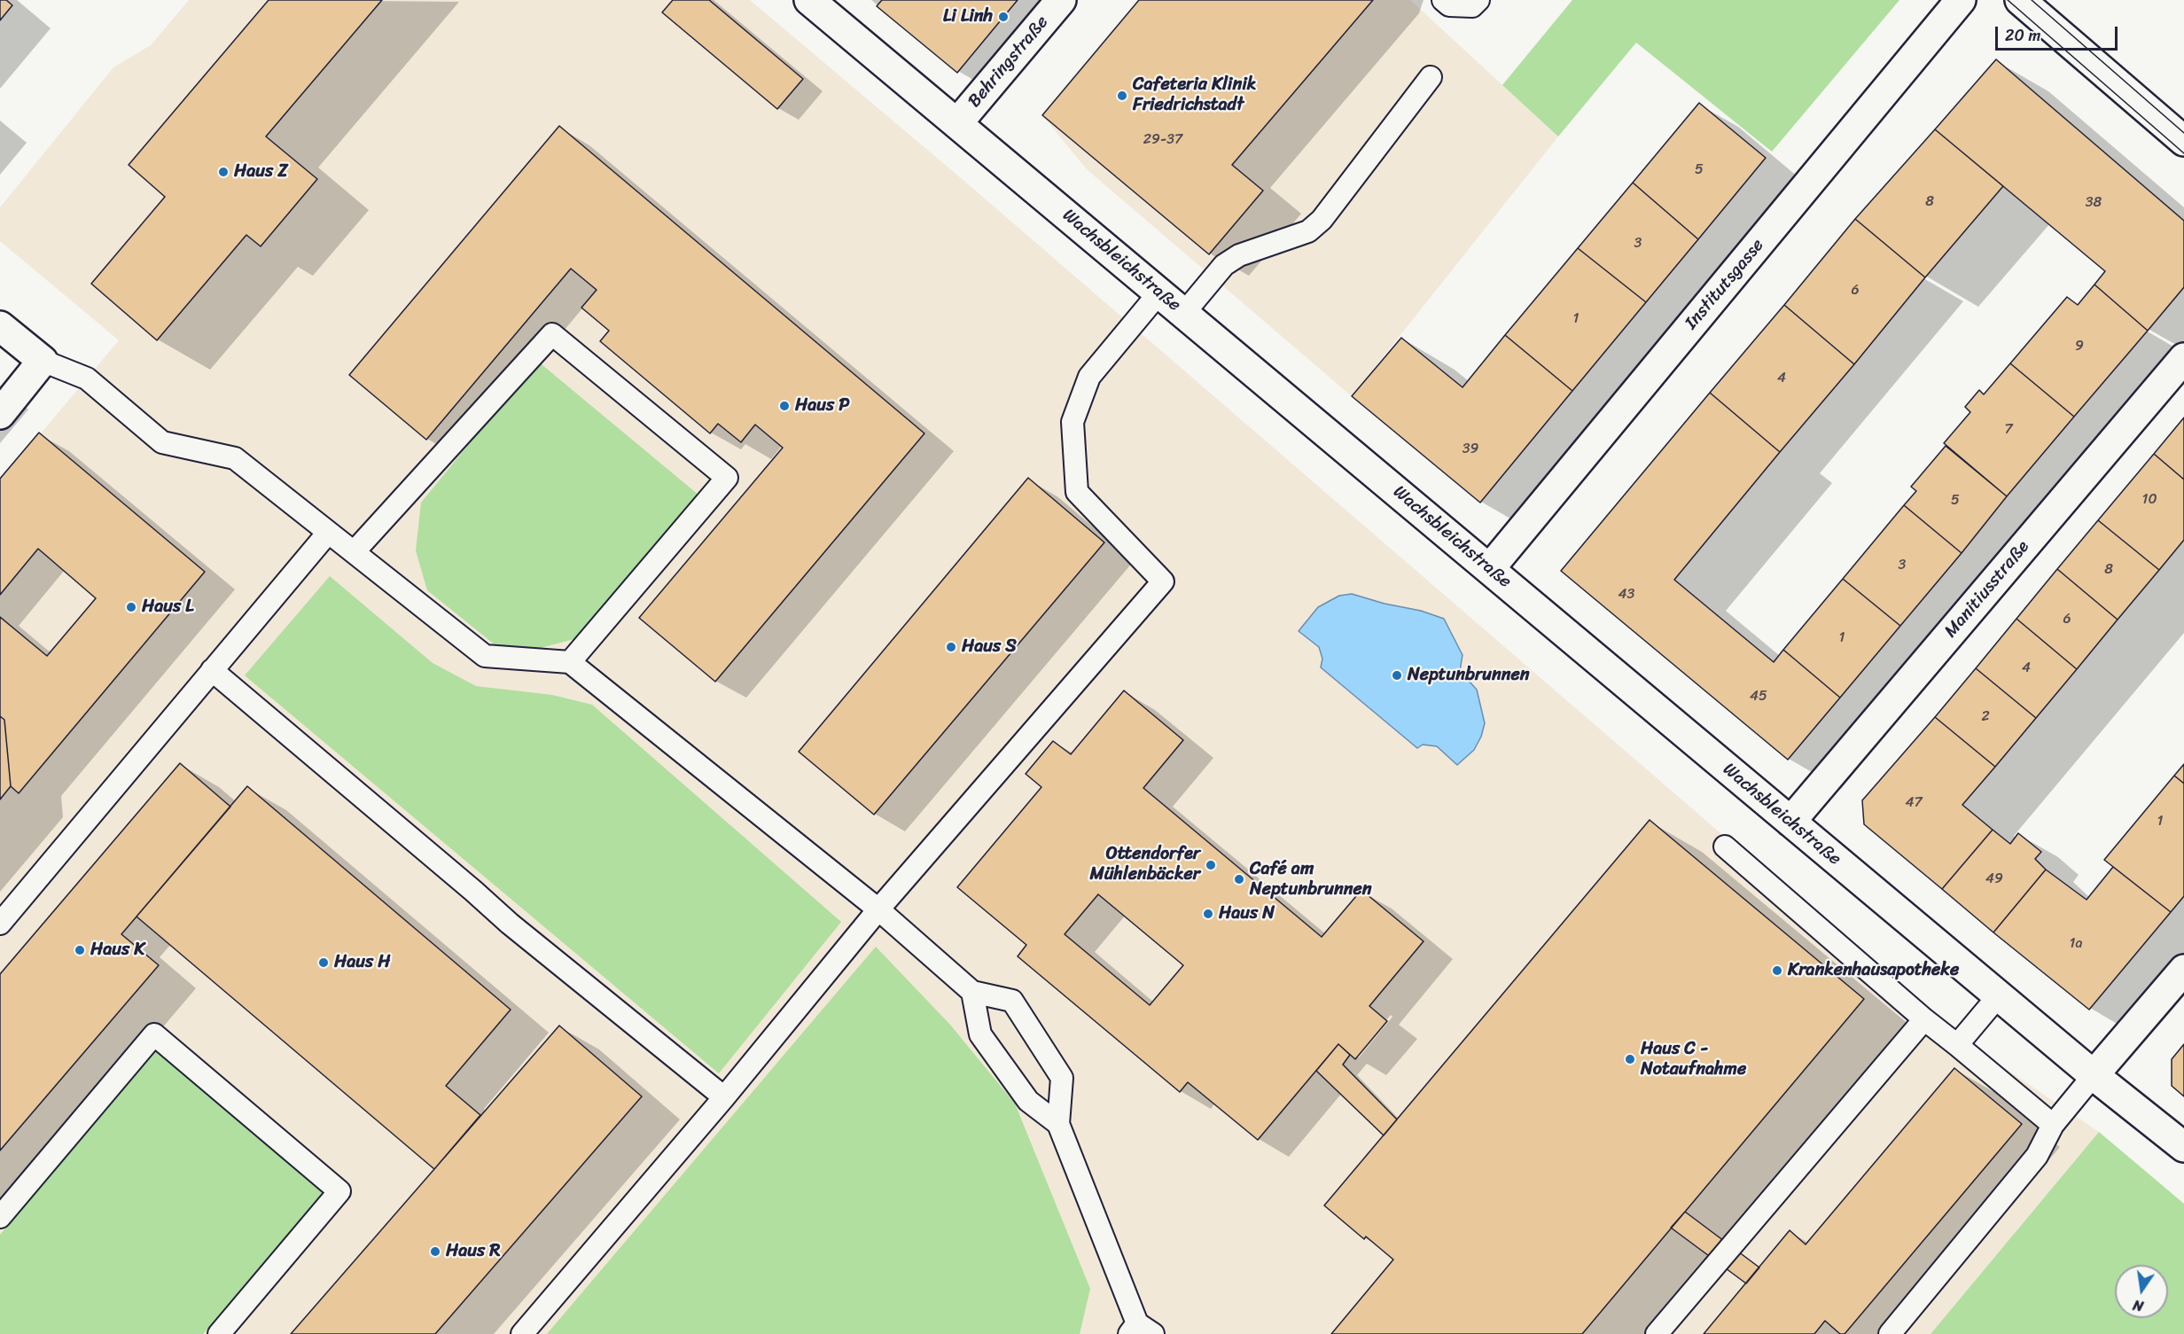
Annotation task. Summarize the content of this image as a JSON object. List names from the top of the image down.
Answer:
{
  "streets": {
    "street": [
      "Behringstraße",
      "Wachsbleichstraße",
      "Institutsgasse",
      "Manitiusstraße"
    ]
  },
  "crossings": [
    ["Behringstraße", "Wachsbleichstraße"],
    ["Wachsbleichstraße", "Institutsgasse"],
    ["Wachsbleichstraße", "Manitiusstraße"]
  ],
  "places": [
    "Li Linh",
    "Cafeteria Klinik Friedrichstadt",
    "Haus Z",
    "Haus P",
    "Haus L",
    "Haus S",
    "Neptunbrunnen",
    "Ottendorfer Mühlenbäcker",
    "Café am Neptunbrunnen",
    "Haus N",
    "Haus K",
    "Haus H",
    "Krankenhausapotheke",
    "Haus C - Notaufnahme",
    "Haus R"
  ],
  "house_numbers": [
    "29-37",
    "5",
    "8",
    "38",
    "3",
    "6",
    "1",
    "9",
    "4",
    "7",
    "39",
    "10",
    "5",
    "3",
    "8",
    "43",
    "6",
    "1",
    "4",
    "45",
    "2",
    "47",
    "1",
    "49",
    "1a"
  ],
  "scale_bar": "20 m",
  "north": "bottom"
}
